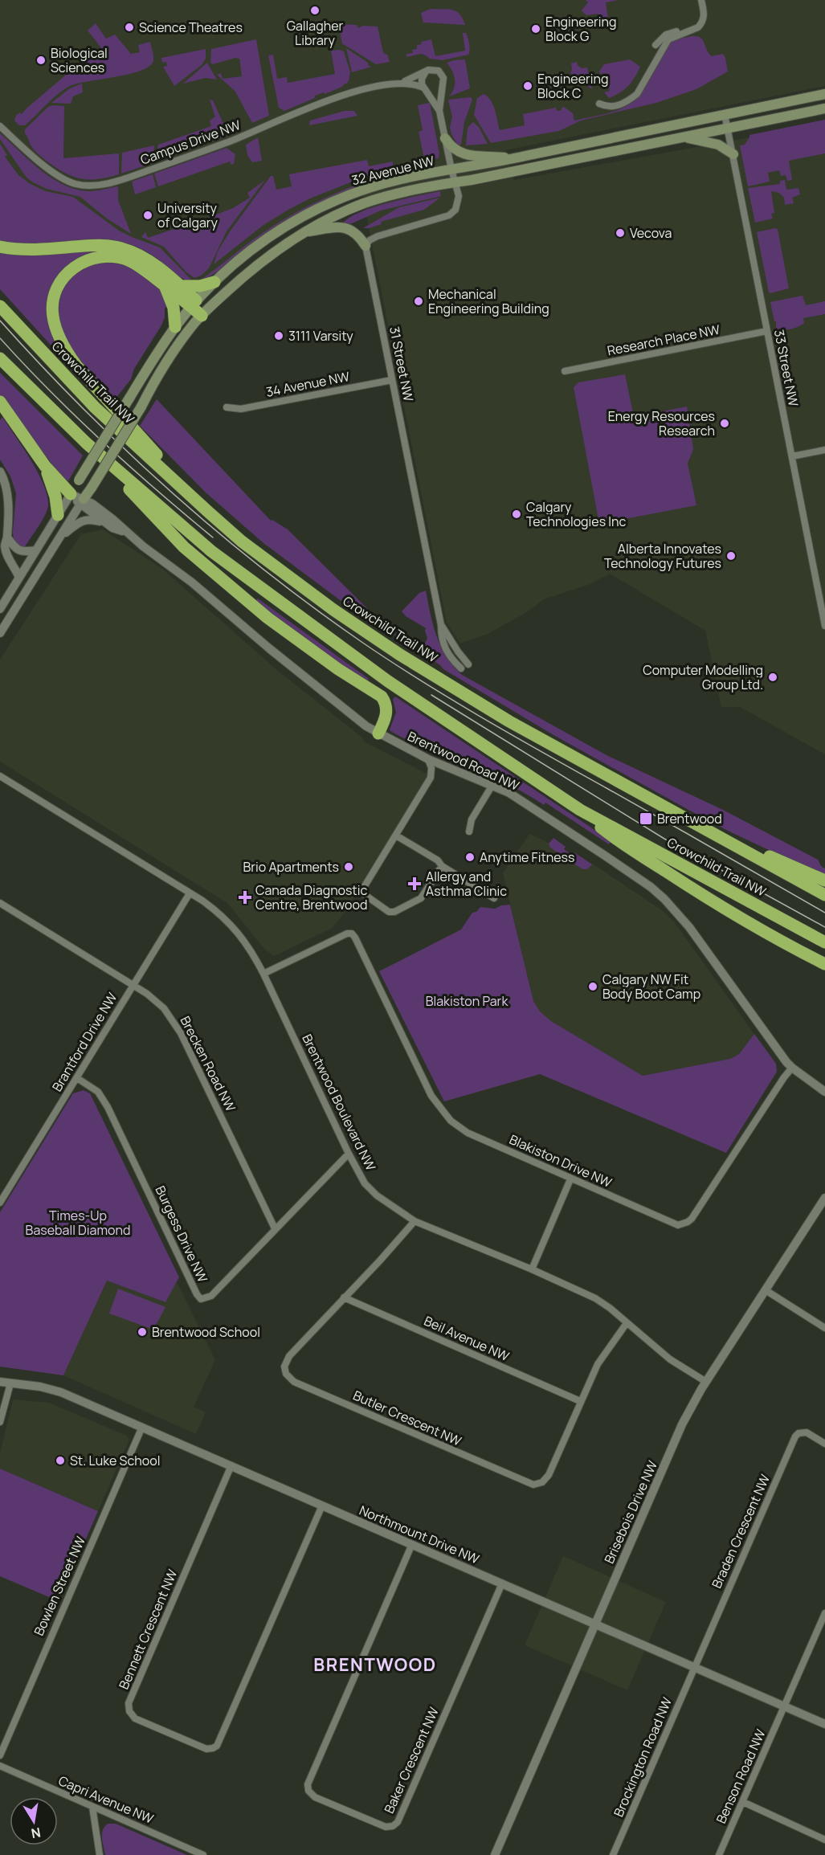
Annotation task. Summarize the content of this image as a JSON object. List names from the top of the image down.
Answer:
{
  "streets": {
    "highway": ["Crowchild Trail NW"],
    "main road": ["32 Avenue NW"],
    "street": [
      "Campus Drive NW",
      "Research Place NW",
      "31 Street NW",
      "33 Street NW",
      "34 Avenue NW",
      "Brentwood Road NW",
      "Brantford Drive NW",
      "Brecken Road NW",
      "Brentwood Boulevard NW",
      "Blakiston Drive NW",
      "Burgess Drive NW",
      "Beil Avenue NW",
      "Butler Crescent NW",
      "Brisebois Drive NW",
      "Braden Crescent NW",
      "Northmount Drive NW",
      "Bowlen Street NW",
      "Bennett Crescent NW",
      "Brockington Road NW",
      "Baker Crescent NW",
      "Benson Road NW",
      "Capri Avenue NW"
    ]
  },
  "crossings": [
    ["32 Avenue NW", "33 Street NW"],
    ["32 Avenue NW", "Brentwood Road NW"],
    ["Research Place NW", "33 Street NW"],
    ["31 Street NW", "34 Avenue NW"],
    ["Brentwood Road NW", "Blakiston Drive NW"],
    ["Brantford Drive NW", "Brecken Road NW"],
    ["Brantford Drive NW", "Brentwood Boulevard NW"],
    ["Brantford Drive NW", "Burgess Drive NW"],
    ["Brecken Road NW", "Burgess Drive NW"],
    ["Brentwood Boulevard NW", "Blakiston Drive NW"],
    ["Brentwood Boulevard NW", "Burgess Drive NW"],
    ["Brentwood Boulevard NW", "Butler Crescent NW"],
    ["Brentwood Boulevard NW", "Brisebois Drive NW"],
    ["Beil Avenue NW", "Butler Crescent NW"],
    ["Brisebois Drive NW", "Northmount Drive NW"],
    ["Braden Crescent NW", "Northmount Drive NW"],
    ["Braden Crescent NW", "Brockington Road NW"],
    ["Northmount Drive NW", "Bowlen Street NW"],
    ["Northmount Drive NW", "Bennett Crescent NW"],
    ["Northmount Drive NW", "Brockington Road NW"],
    ["Northmount Drive NW", "Baker Crescent NW"],
    ["Northmount Drive NW", "Benson Road NW"]
  ],
  "districts": ["BRENTWOOD"],
  "parks": ["Blakiston Park", "Times-Up Baseball Diamond"],
  "places": {
    "other": [
      "Gallagher Library",
      "Science Theatres",
      "Engineering Block G",
      "Biological Sciences",
      "Engineering Block C",
      "University of Calgary",
      "Vecova",
      "Mechanical Engineering Building",
      "3111 Varsity",
      "Energy Resources Research",
      "Calgary Technologies Inc",
      "Alberta Innovates Technology Futures",
      "Computer Modelling Group Ltd.",
      "Anytime Fitness",
      "Brio Apartments",
      "Calgary NW Fit Body Boot Camp",
      "Brentwood School",
      "St. Luke School"
    ],
    "transit": ["Brentwood"],
    "health": ["Allergy and Asthma Clinic", "Canada Diagnostic Centre, Brentwood"]
  },
  "north": "bottom"
}
